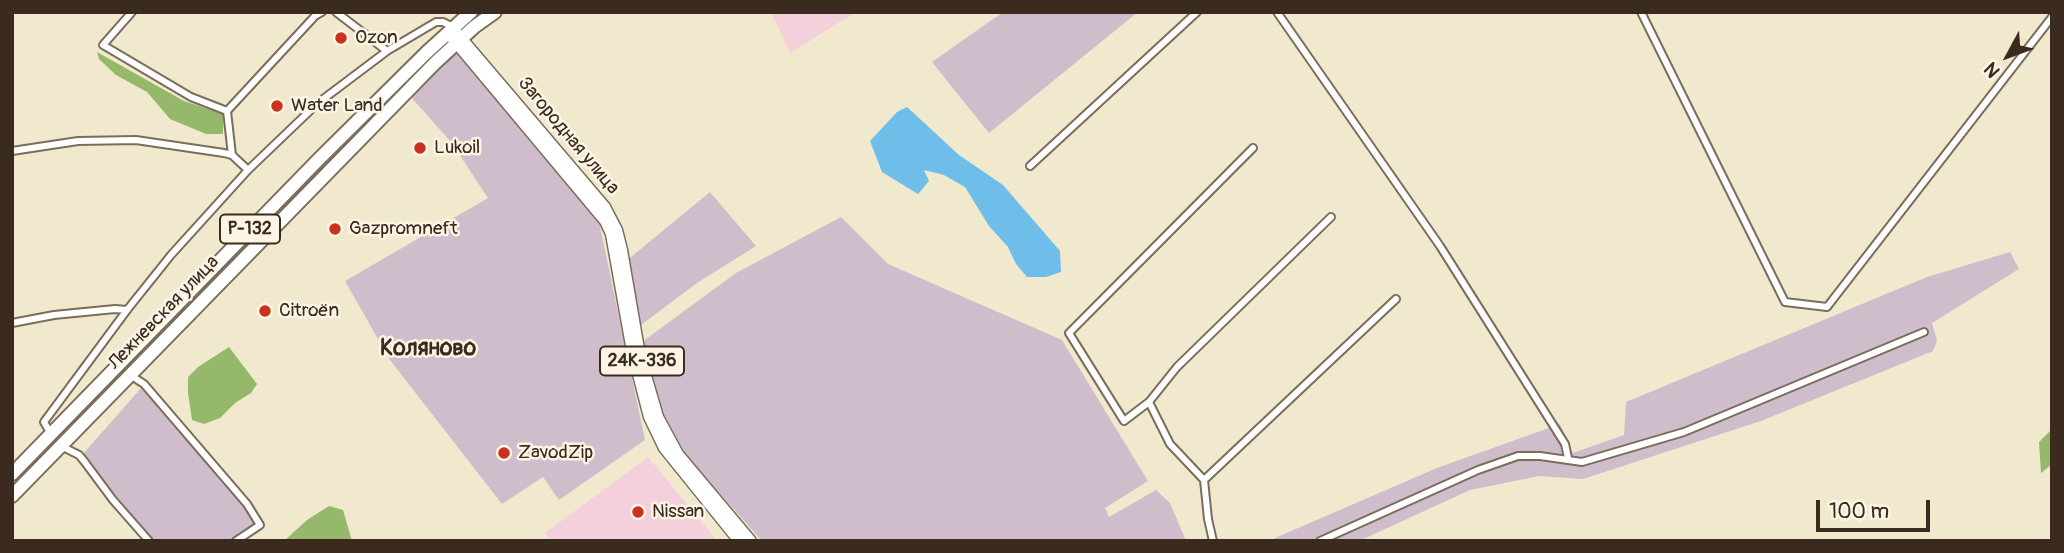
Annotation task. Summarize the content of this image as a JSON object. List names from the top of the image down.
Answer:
{
  "streets": {
    "highway": ["Р-132", "Лежневская улица"],
    "main road": ["Загородная улица", "24К-336"]
  },
  "crossings": [
    ["Загородная улица", "Лежневская улица"]
  ],
  "districts": ["Коляново"],
  "places": [
    "Ozon",
    "Water Land",
    "Lukoil",
    "Gazpromneft",
    "Citroën",
    "ZavodZip",
    "Nissan"
  ],
  "scale_bar": "100 m",
  "north": "bottom left"
}
